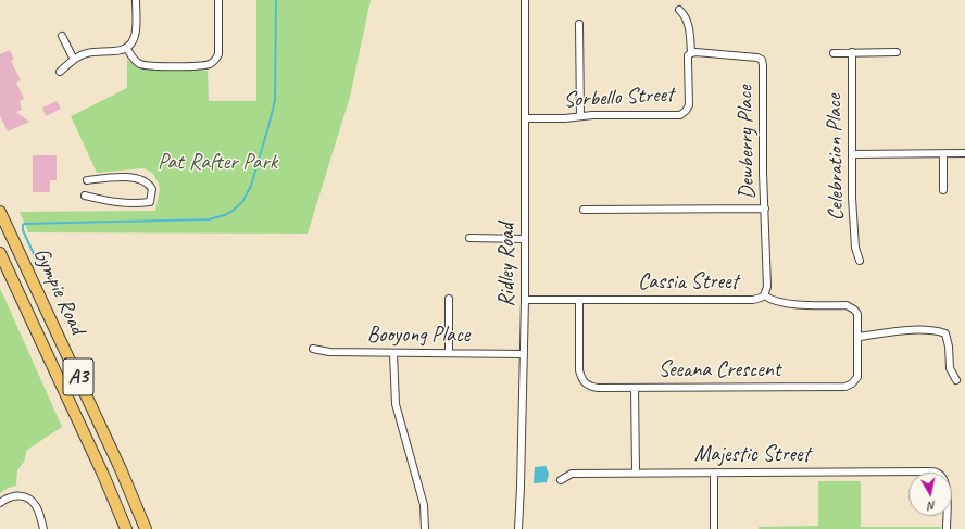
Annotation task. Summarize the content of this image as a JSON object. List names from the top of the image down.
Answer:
{
  "streets": {
    "highway": ["Gympie Road", "A3"],
    "street": [
      "Sorbello Street",
      "Dewberry Place",
      "Celebration Place",
      "Ridley Road",
      "Cassia Street",
      "Booyong Place",
      "Seeana Crescent",
      "Majestic Street"
    ]
  },
  "crossings": [
    ["Sorbello Street", "Dewberry Place"],
    ["Sorbello Street", "Ridley Road"],
    ["Dewberry Place", "Cassia Street"],
    ["Ridley Road", "Cassia Street"],
    ["Ridley Road", "Booyong Place"],
    ["Cassia Street", "Seeana Crescent"]
  ],
  "parks": ["Pat Rafter Park"],
  "north": "bottom"
}
